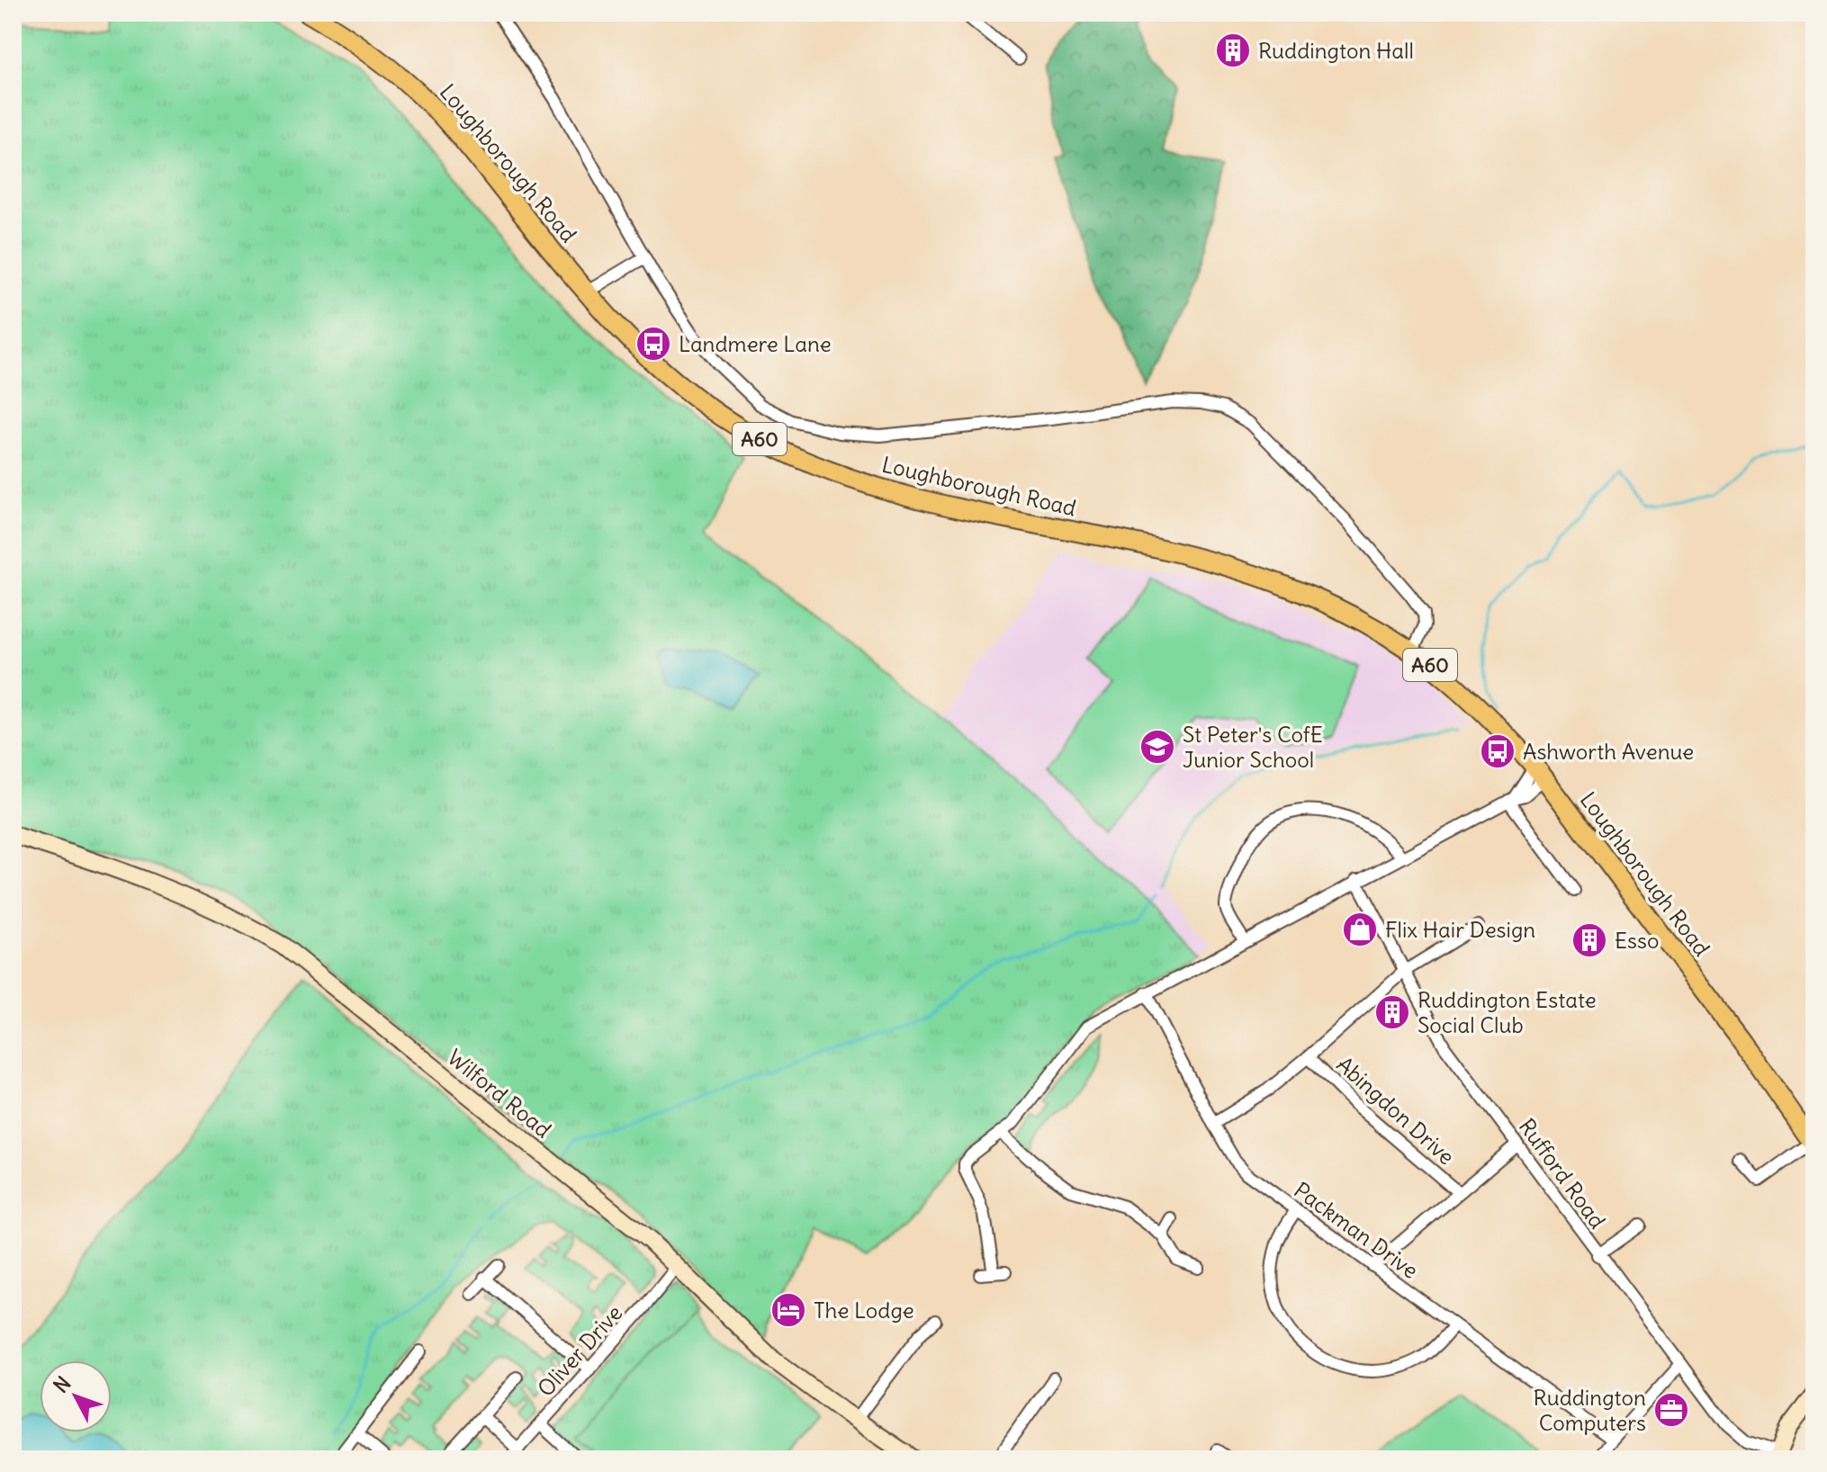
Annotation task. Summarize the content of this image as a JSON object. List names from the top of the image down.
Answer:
{
  "streets": {
    "main road": ["Loughborough Road", "A60", "Wilford Road"],
    "street": [
      "Abingdon Drive",
      "Rufford Road",
      "Packman Drive",
      "Oliver Drive"
    ]
  },
  "crossings": [
    ["Wilford Road", "Oliver Drive"],
    ["Abingdon Drive", "Rufford Road"]
  ],
  "places": {
    "building": ["Ruddington Hall", "Esso", "Ruddington Estate Social Club"],
    "bus stop": ["Landmere Lane", "Ashworth Avenue"],
    "school or university": ["St Peter's CofE Junior School"],
    "shop": ["Flix Hair Design"],
    "hotel": ["The Lodge"],
    "office": ["Ruddington Computers"]
  },
  "north": "top left"
}
